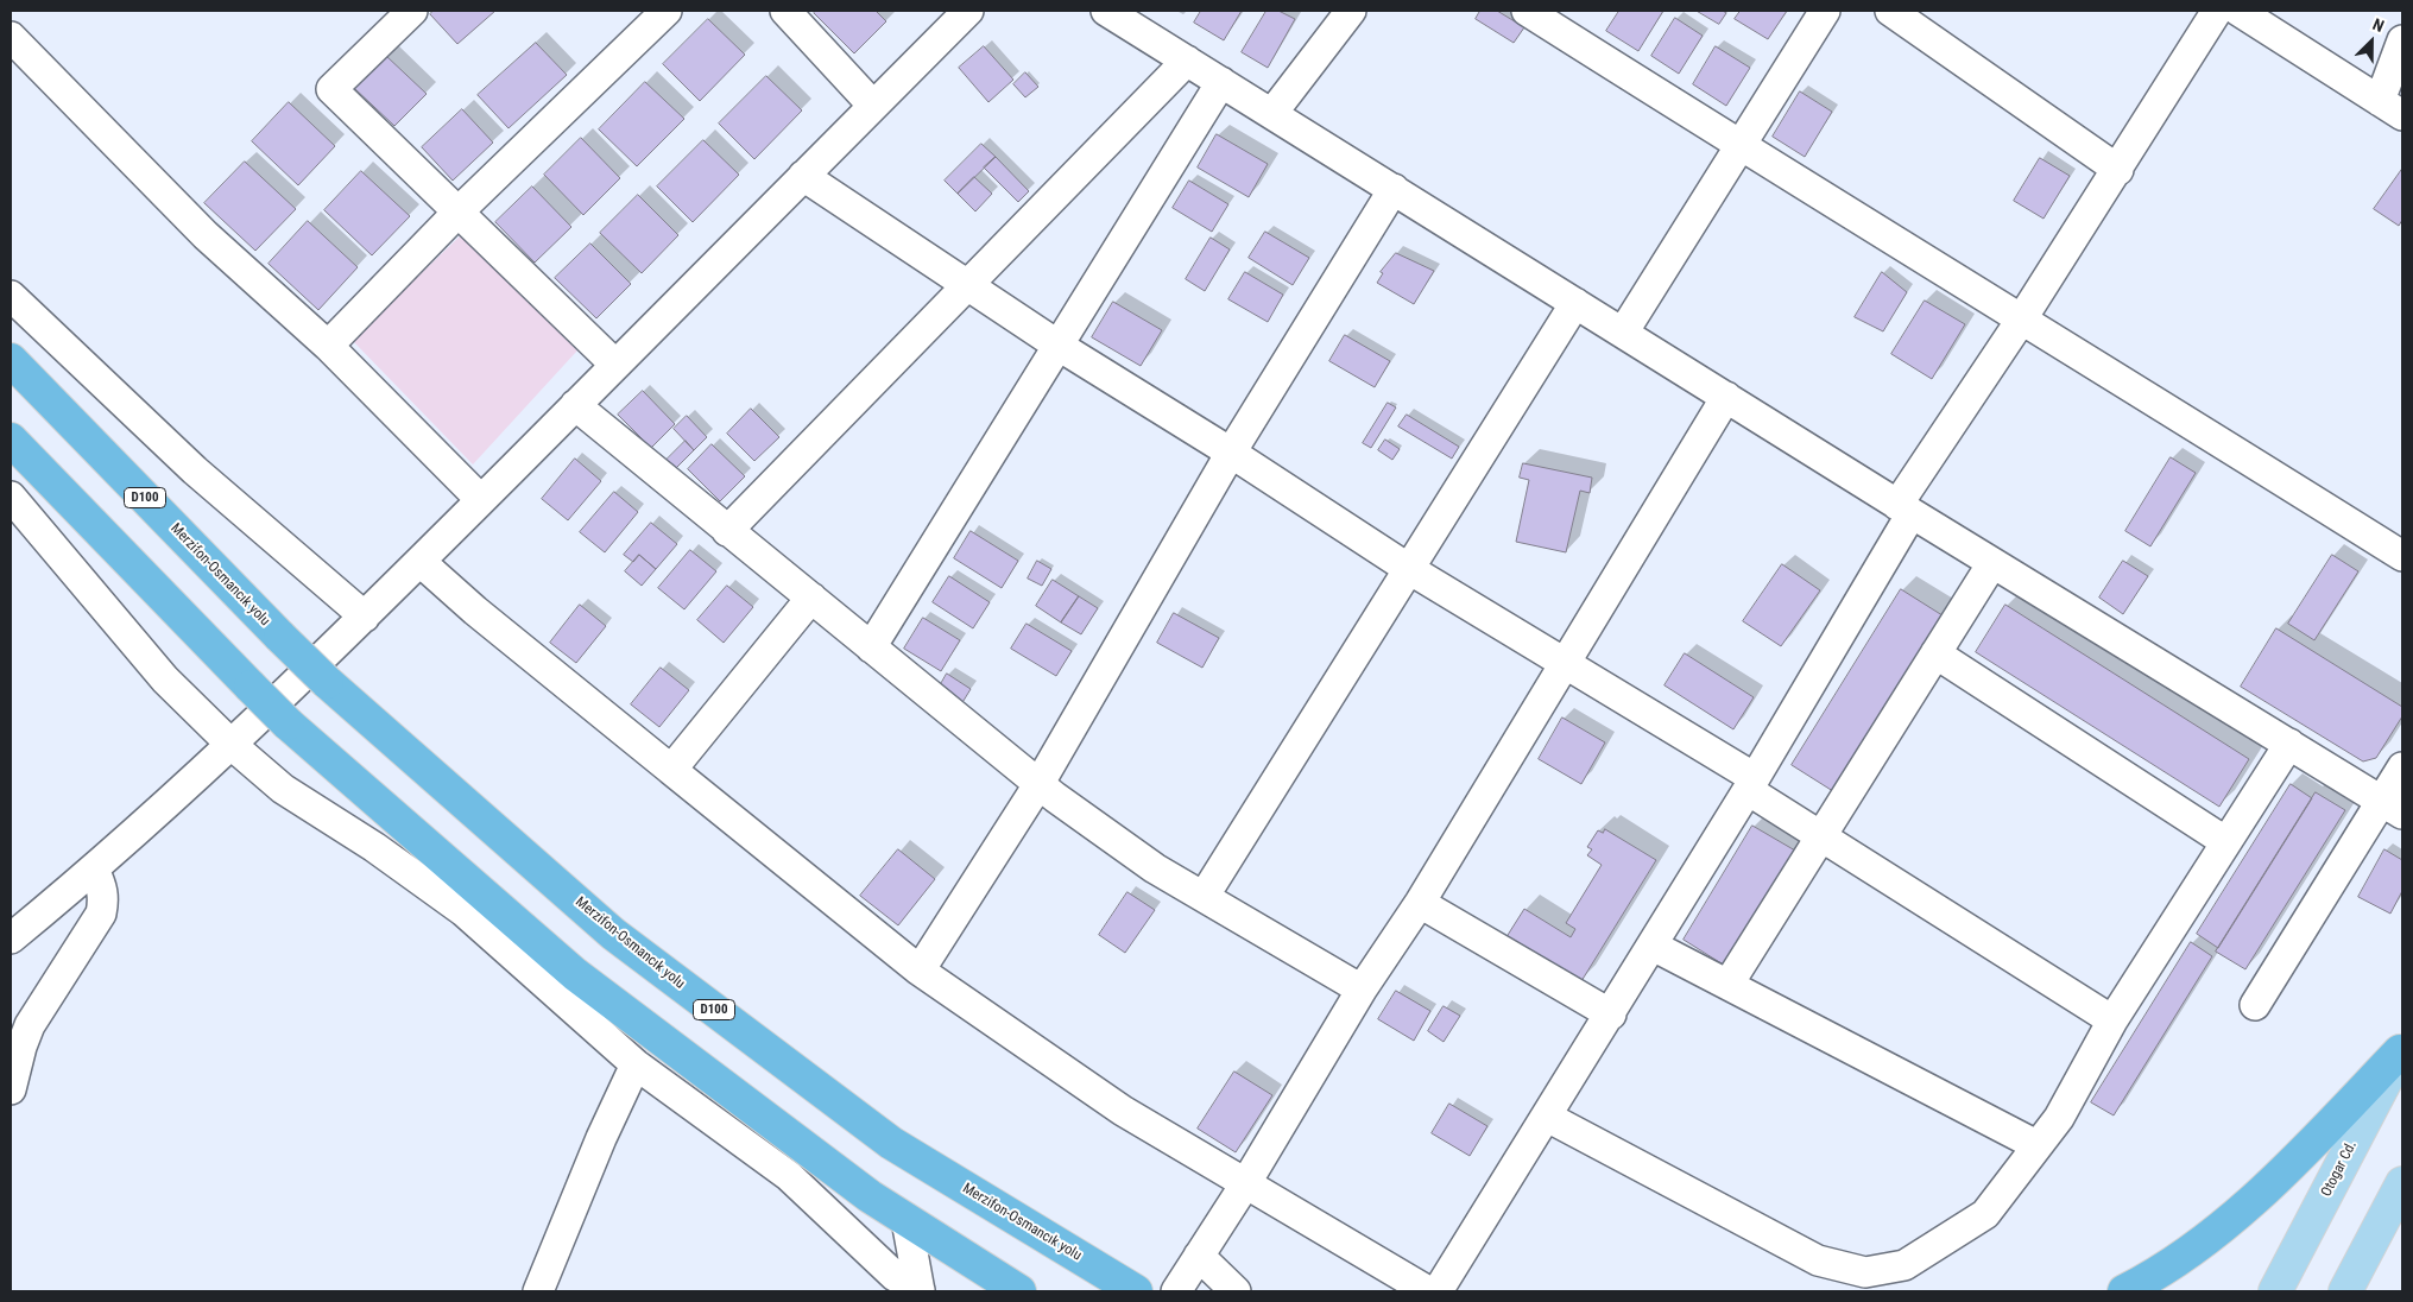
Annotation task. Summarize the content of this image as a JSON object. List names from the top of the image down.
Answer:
{
  "streets": {
    "highway": ["D100", "Merzifon-Osmancık yolu"],
    "main road": ["Otogar Cd."]
  },
  "north": "top right"
}
